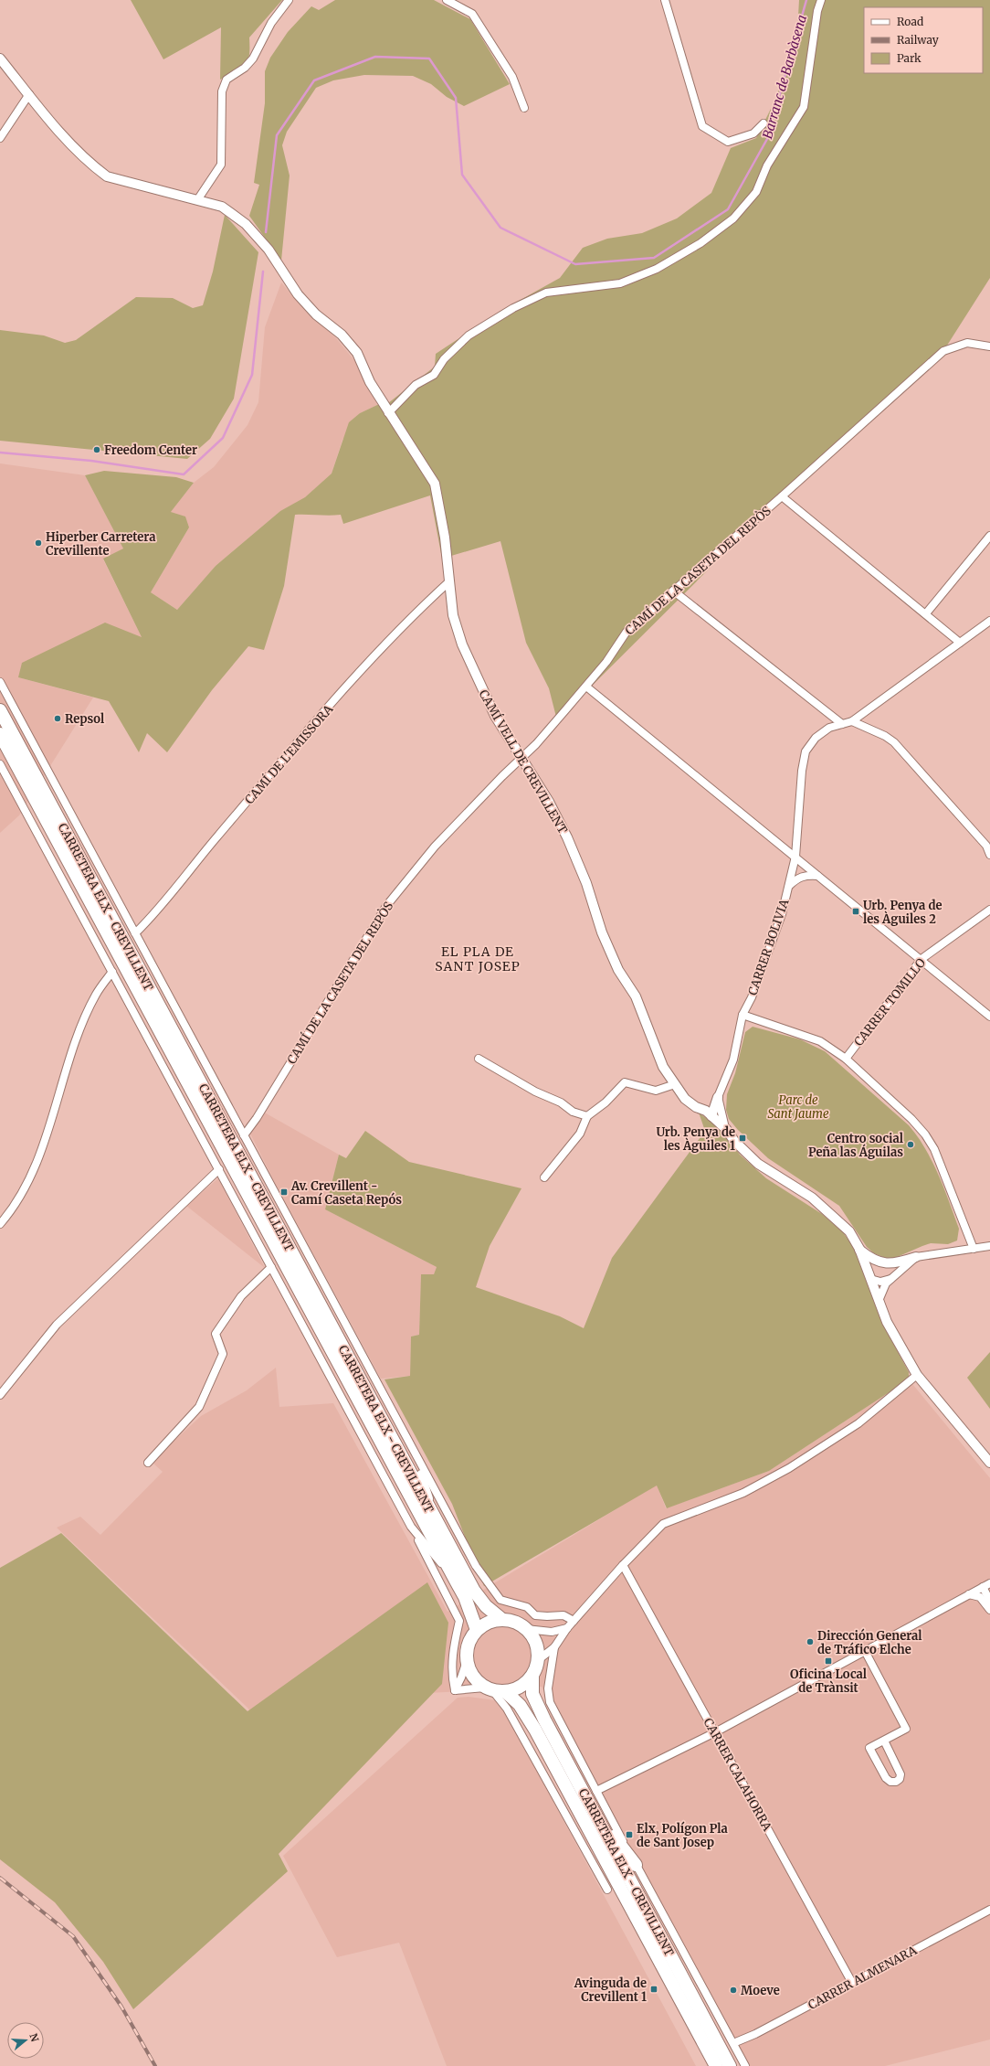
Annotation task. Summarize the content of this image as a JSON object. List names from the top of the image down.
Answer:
{
  "streets": {
    "highway": ["CARRETERA ELX - CREVILLENT"],
    "street": [
      "CAMÍ DE LA CASETA DEL REPÒS",
      "CAMÍ DE L'EMISSORA",
      "CAMÍ VELL DE CREVILLENT",
      "CARRER BOLIVIA",
      "CARRER TOMILLO",
      "CARRER CALAHORRA",
      "CARRER ALMENARA"
    ]
  },
  "crossings": [
    ["CAMÍ DE LA CASETA DEL REPÒS", "CAMÍ VELL DE CREVILLENT"],
    ["CAMÍ DE L'EMISSORA", "CAMÍ VELL DE CREVILLENT"],
    ["CARRER CALAHORRA", "CARRER ALMENARA"]
  ],
  "districts": ["EL PLA DE SANT JOSEP"],
  "water": ["Barranc de Barbàsena"],
  "parks": ["Parc de Sant Jaume"],
  "places": {
    "other": [
      "Freedom Center",
      "Hiperber Carretera Crevillente",
      "Repsol",
      "Centro social Peña las Águilas",
      "Dirección General de Tráfico Elche",
      "Moeve"
    ],
    "transit": [
      "Urb. Penya de les Àguiles 2",
      "Urb. Penya de les Àguiles 1",
      "Av. Crevillent - Camí Caseta Repós",
      "Oficina Local de Trànsit",
      "Elx, Polígon Pla de Sant Josep",
      "Avinguda de Crevillent 1"
    ]
  },
  "legend": ["Road", "Railway", "Park"],
  "north": "right"
}
